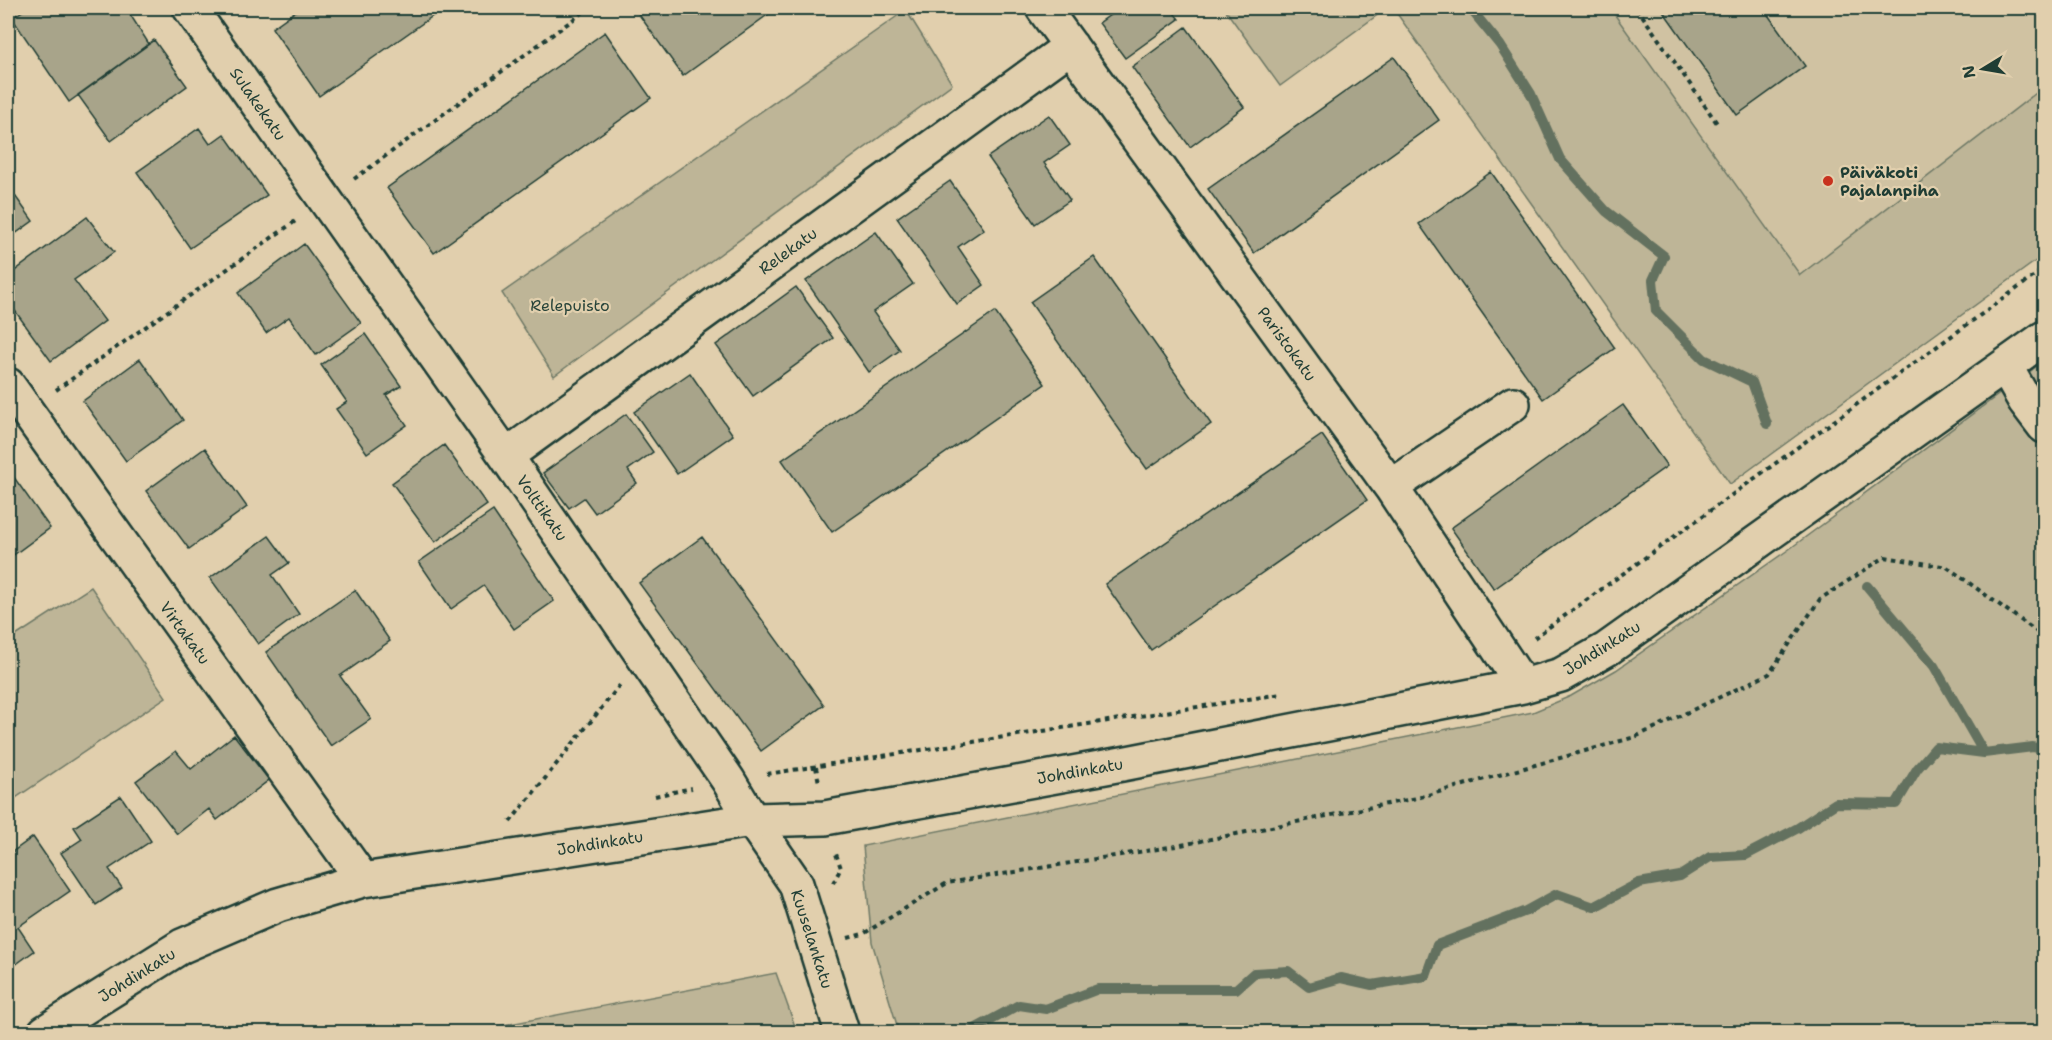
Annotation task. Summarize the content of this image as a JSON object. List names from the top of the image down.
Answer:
{
  "streets": {
    "street": [
      "Sulakekatu",
      "Relekatu",
      "Paristokatu",
      "Volttikatu",
      "Virtakatu",
      "Johdinkatu",
      "Kuuselankatu"
    ]
  },
  "crossings": [
    ["Sulakekatu", "Volttikatu"],
    ["Relekatu", "Paristokatu"],
    ["Relekatu", "Volttikatu"],
    ["Paristokatu", "Johdinkatu"],
    ["Volttikatu", "Johdinkatu"],
    ["Volttikatu", "Kuuselankatu"],
    ["Virtakatu", "Johdinkatu"],
    ["Johdinkatu", "Kuuselankatu"]
  ],
  "parks": ["Relepuisto"],
  "places": ["Päiväkoti Pajalanpiha"],
  "north": "left"
}
